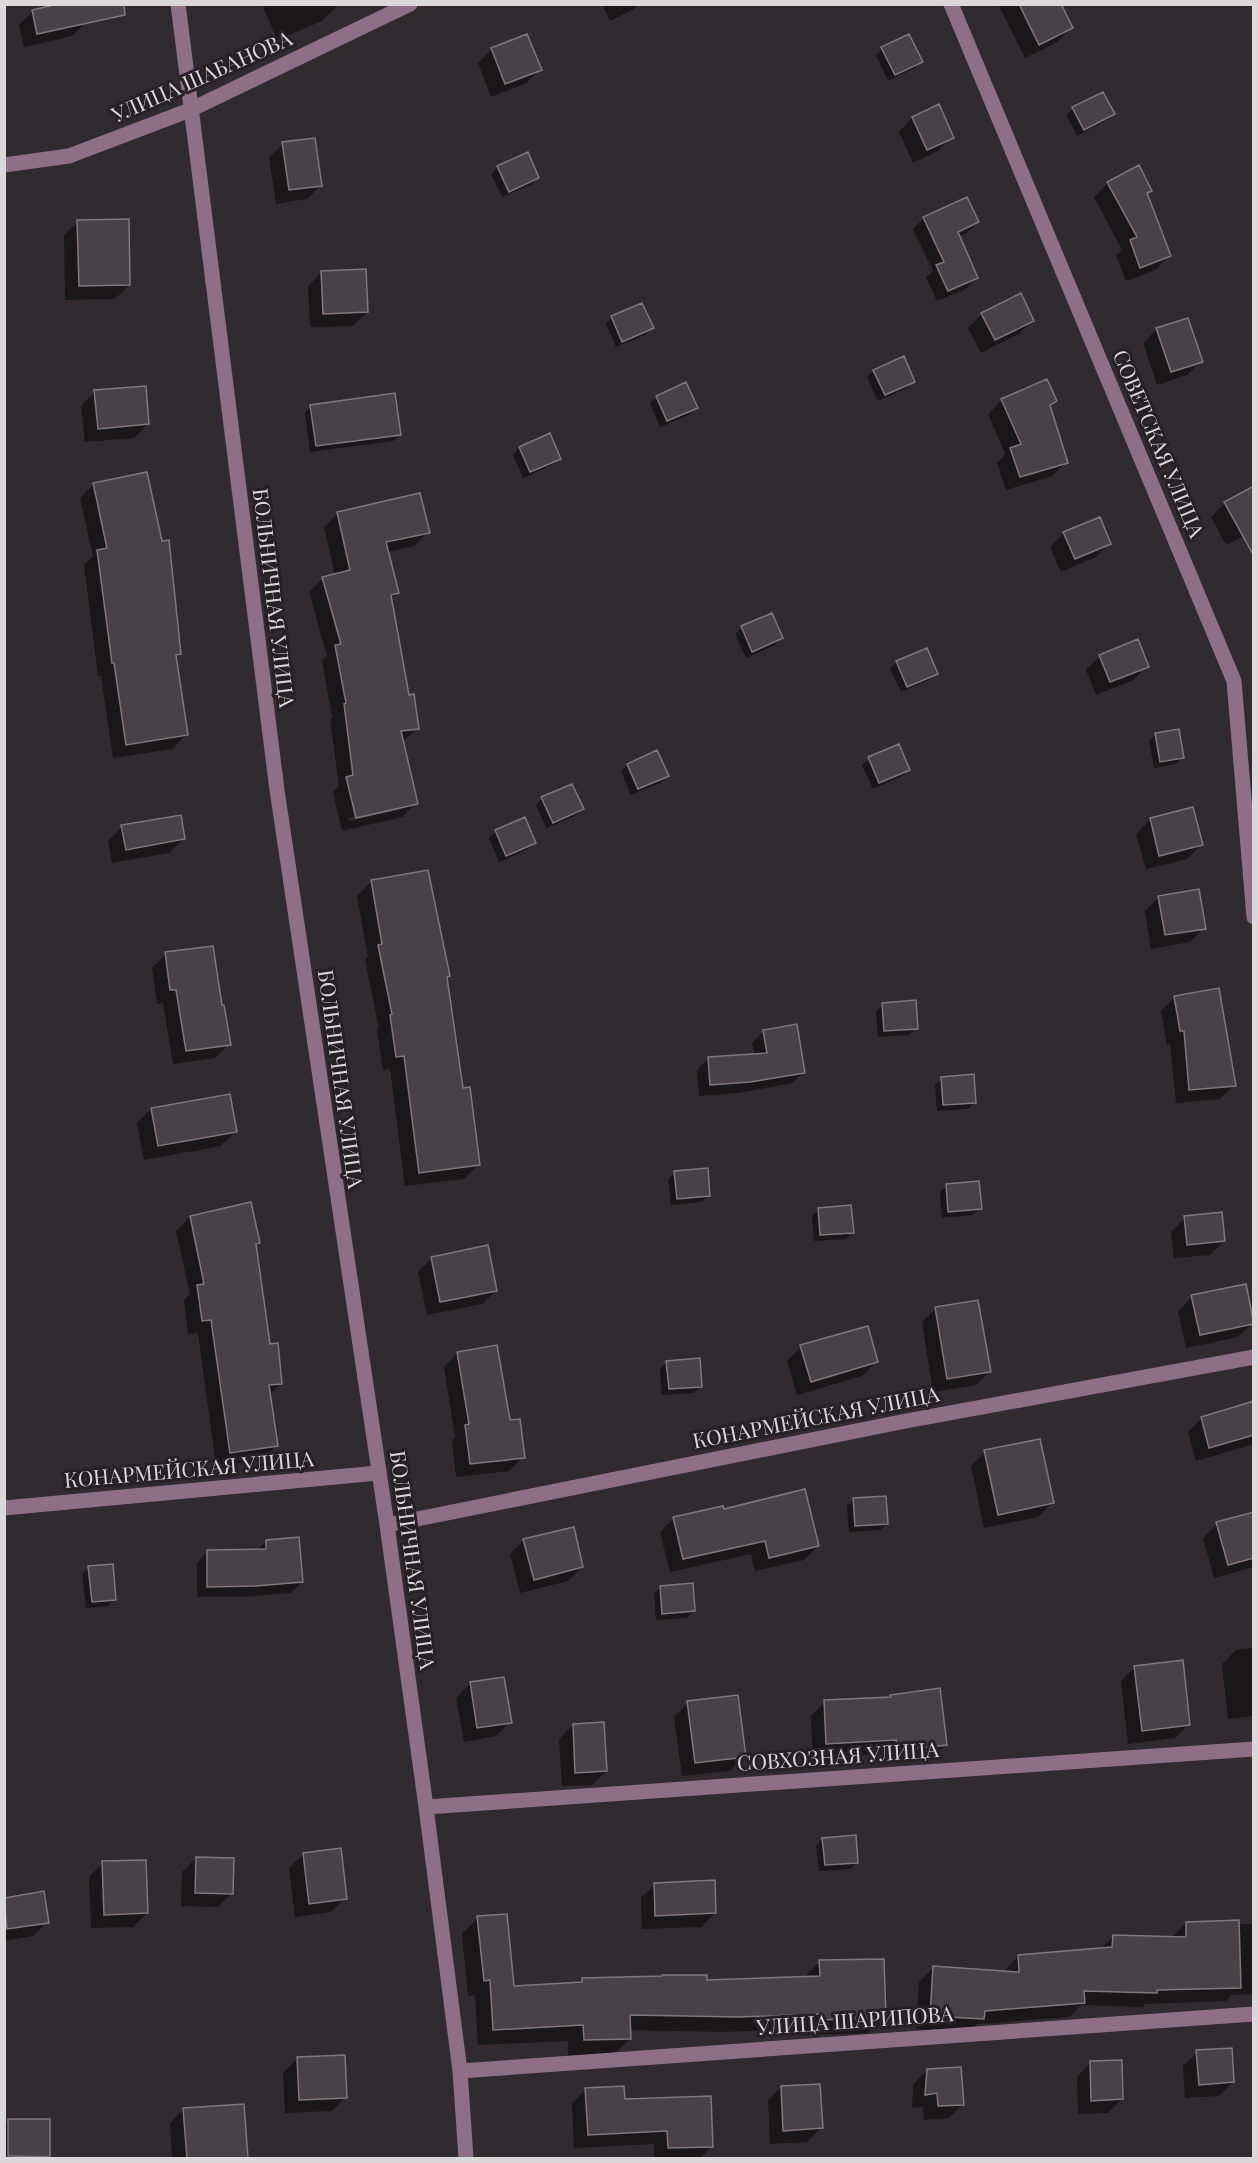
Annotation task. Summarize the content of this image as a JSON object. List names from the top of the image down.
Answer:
{
  "streets": {
    "street": [
      "УЛИЦА ШАБАНОВА",
      "СОВЕТСКАЯ УЛИЦА",
      "БОЛЬНИЧНАЯ УЛИЦА",
      "КОНАРМЕЙСКАЯ УЛИЦА",
      "СОВХОЗНАЯ УЛИЦА",
      "УЛИЦА ШАРИПОВА"
    ]
  },
  "crossings": [
    ["УЛИЦА ШАБАНОВА", "БОЛЬНИЧНАЯ УЛИЦА"],
    ["БОЛЬНИЧНАЯ УЛИЦА", "КОНАРМЕЙСКАЯ УЛИЦА"],
    ["БОЛЬНИЧНАЯ УЛИЦА", "СОВХОЗНАЯ УЛИЦА"],
    ["БОЛЬНИЧНАЯ УЛИЦА", "УЛИЦА ШАРИПОВА"]
  ]
}
